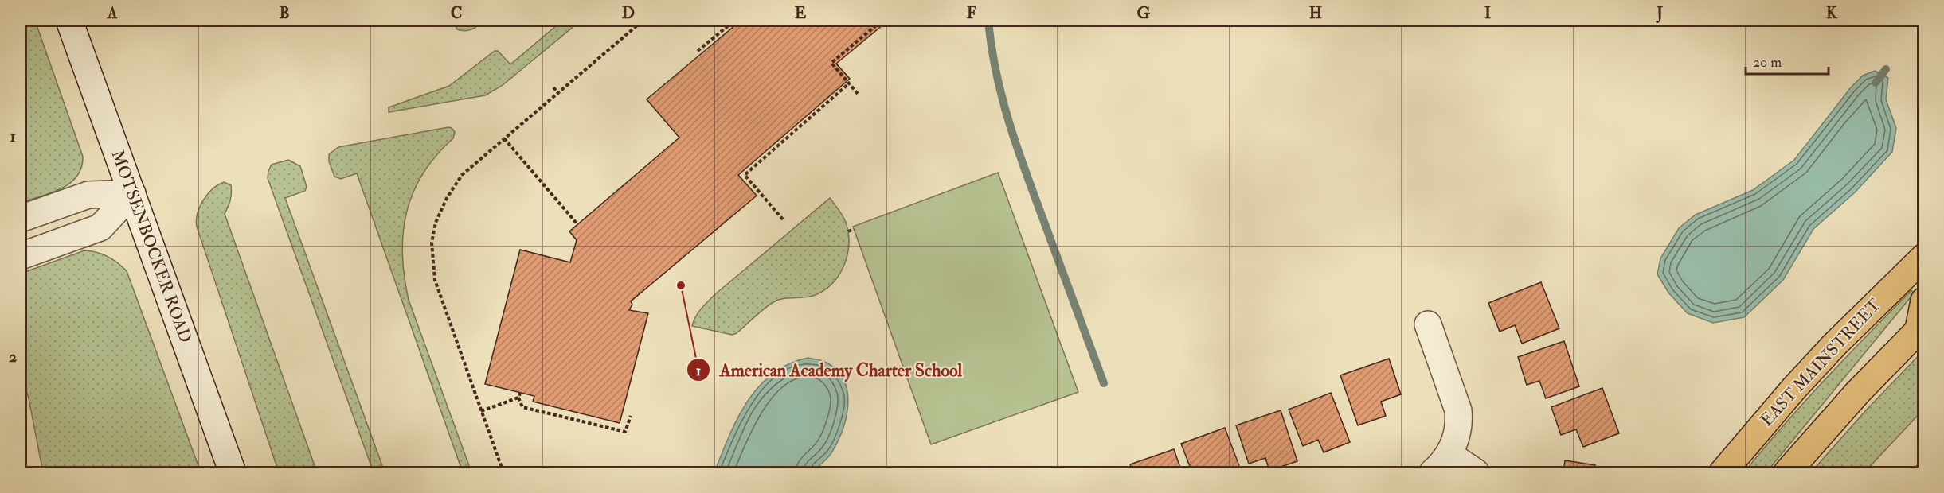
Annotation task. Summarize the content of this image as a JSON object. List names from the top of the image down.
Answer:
{
  "streets": {
    "main road": ["MOTSENBOCKER ROAD", "EAST MAINSTREET"]
  },
  "places": ["American Academy Charter School"],
  "scale_bar": "20 m",
  "grid": {
    "columns": [
      "A",
      "B",
      "C",
      "D",
      "E",
      "F",
      "G",
      "H",
      "I",
      "J",
      "K"
    ],
    "rows": ["1", "2"]
  }
}
